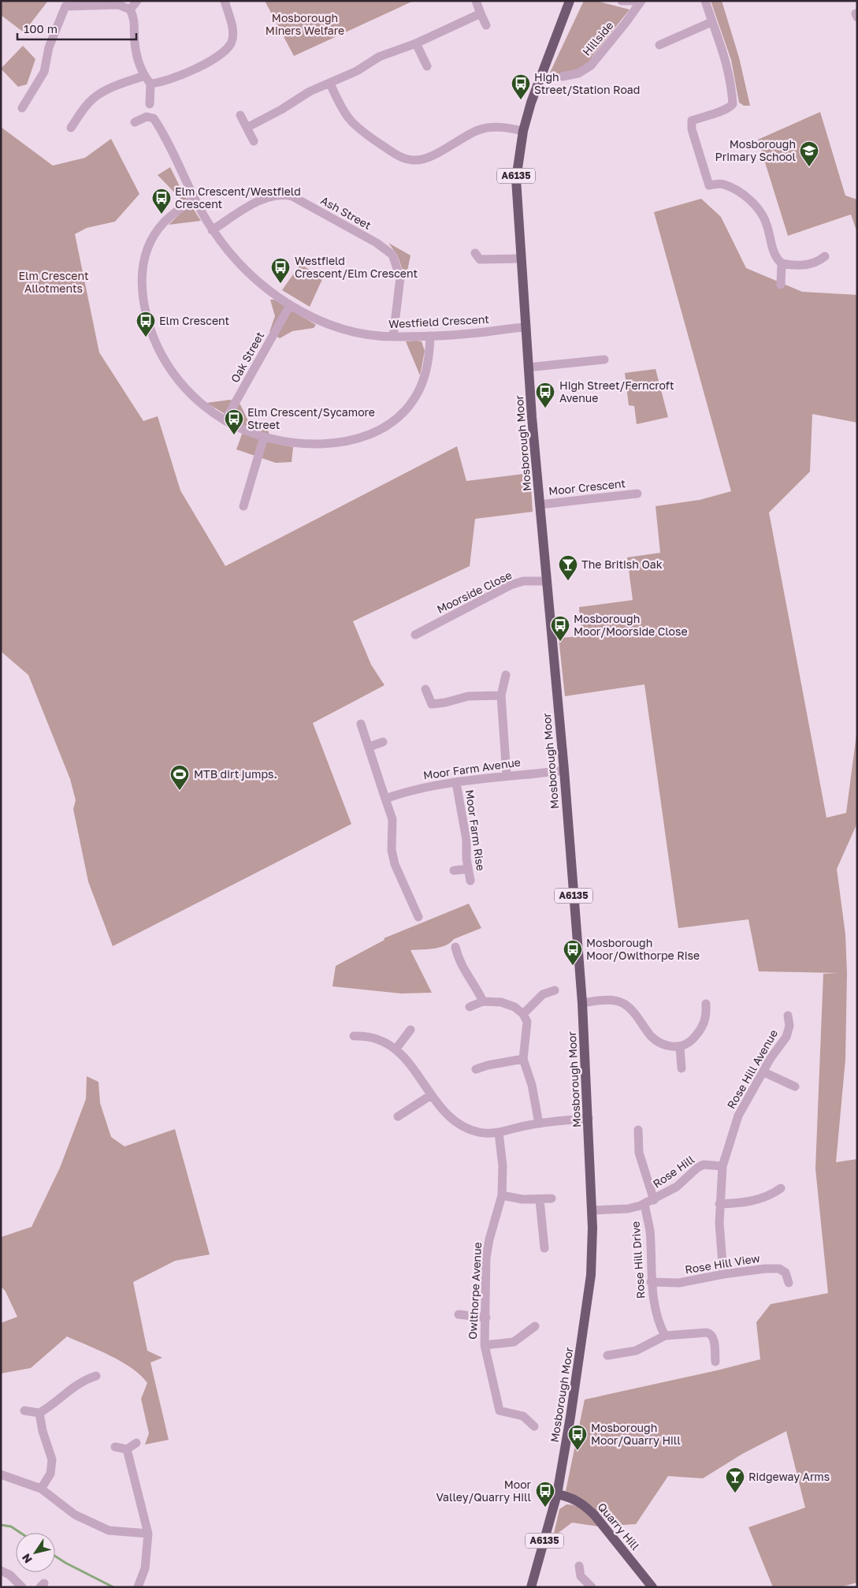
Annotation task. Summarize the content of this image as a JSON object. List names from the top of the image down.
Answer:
{
  "streets": {
    "main road": ["A6135", "Mosborough Moor", "Quarry Hill"],
    "street": [
      "Hillside",
      "Ash Street",
      "Westfield Crescent",
      "Oak Street",
      "Moor Crescent",
      "Moorside Close",
      "Moor Farm Avenue",
      "Moor Farm Rise",
      "Rose Hill Avenue",
      "Rose Hill",
      "Rose Hill Drive",
      "Rose Hill View",
      "Owlthorpe Avenue"
    ]
  },
  "crossings": [
    ["A6135", "Mosborough Moor"],
    ["A6135", "Quarry Hill"],
    ["Ash Street", "Westfield Crescent"],
    ["Westfield Crescent", "Oak Street"],
    ["Westfield Crescent", "Mosborough Moor"],
    ["Mosborough Moor", "Moor Crescent"],
    ["Mosborough Moor", "Moorside Close"],
    ["Mosborough Moor", "Moor Farm Avenue"],
    ["Mosborough Moor", "Rose Hill"],
    ["Mosborough Moor", "Quarry Hill"],
    ["Moor Farm Avenue", "Moor Farm Rise"],
    ["Rose Hill Avenue", "Rose Hill"],
    ["Rose Hill Avenue", "Rose Hill View"],
    ["Rose Hill", "Rose Hill Drive"],
    ["Rose Hill Drive", "Rose Hill View"]
  ],
  "parks": ["Mosborough Miners Welfare", "Elm Crescent Allotments"],
  "places": {
    "bus stop": [
      "High Street/Station Road",
      "Elm Crescent/Westfield Crescent",
      "Westfield Crescent/Elm Crescent",
      "Elm Crescent",
      "High Street/Ferncroft Avenue",
      "Elm Crescent/Sycamore Street",
      "Mosborough Moor/Moorside Close",
      "Mosborough Moor/Owlthorpe Rise",
      "Mosborough Moor/Quarry Hill",
      "Moor Valley/Quarry Hill"
    ],
    "school or university": ["Mosborough Primary School"],
    "bar": ["The British Oak", "Ridgeway Arms"],
    "sports": ["MTB dirt jumps."]
  },
  "scale_bar": "100 m",
  "north": "bottom left"
}
